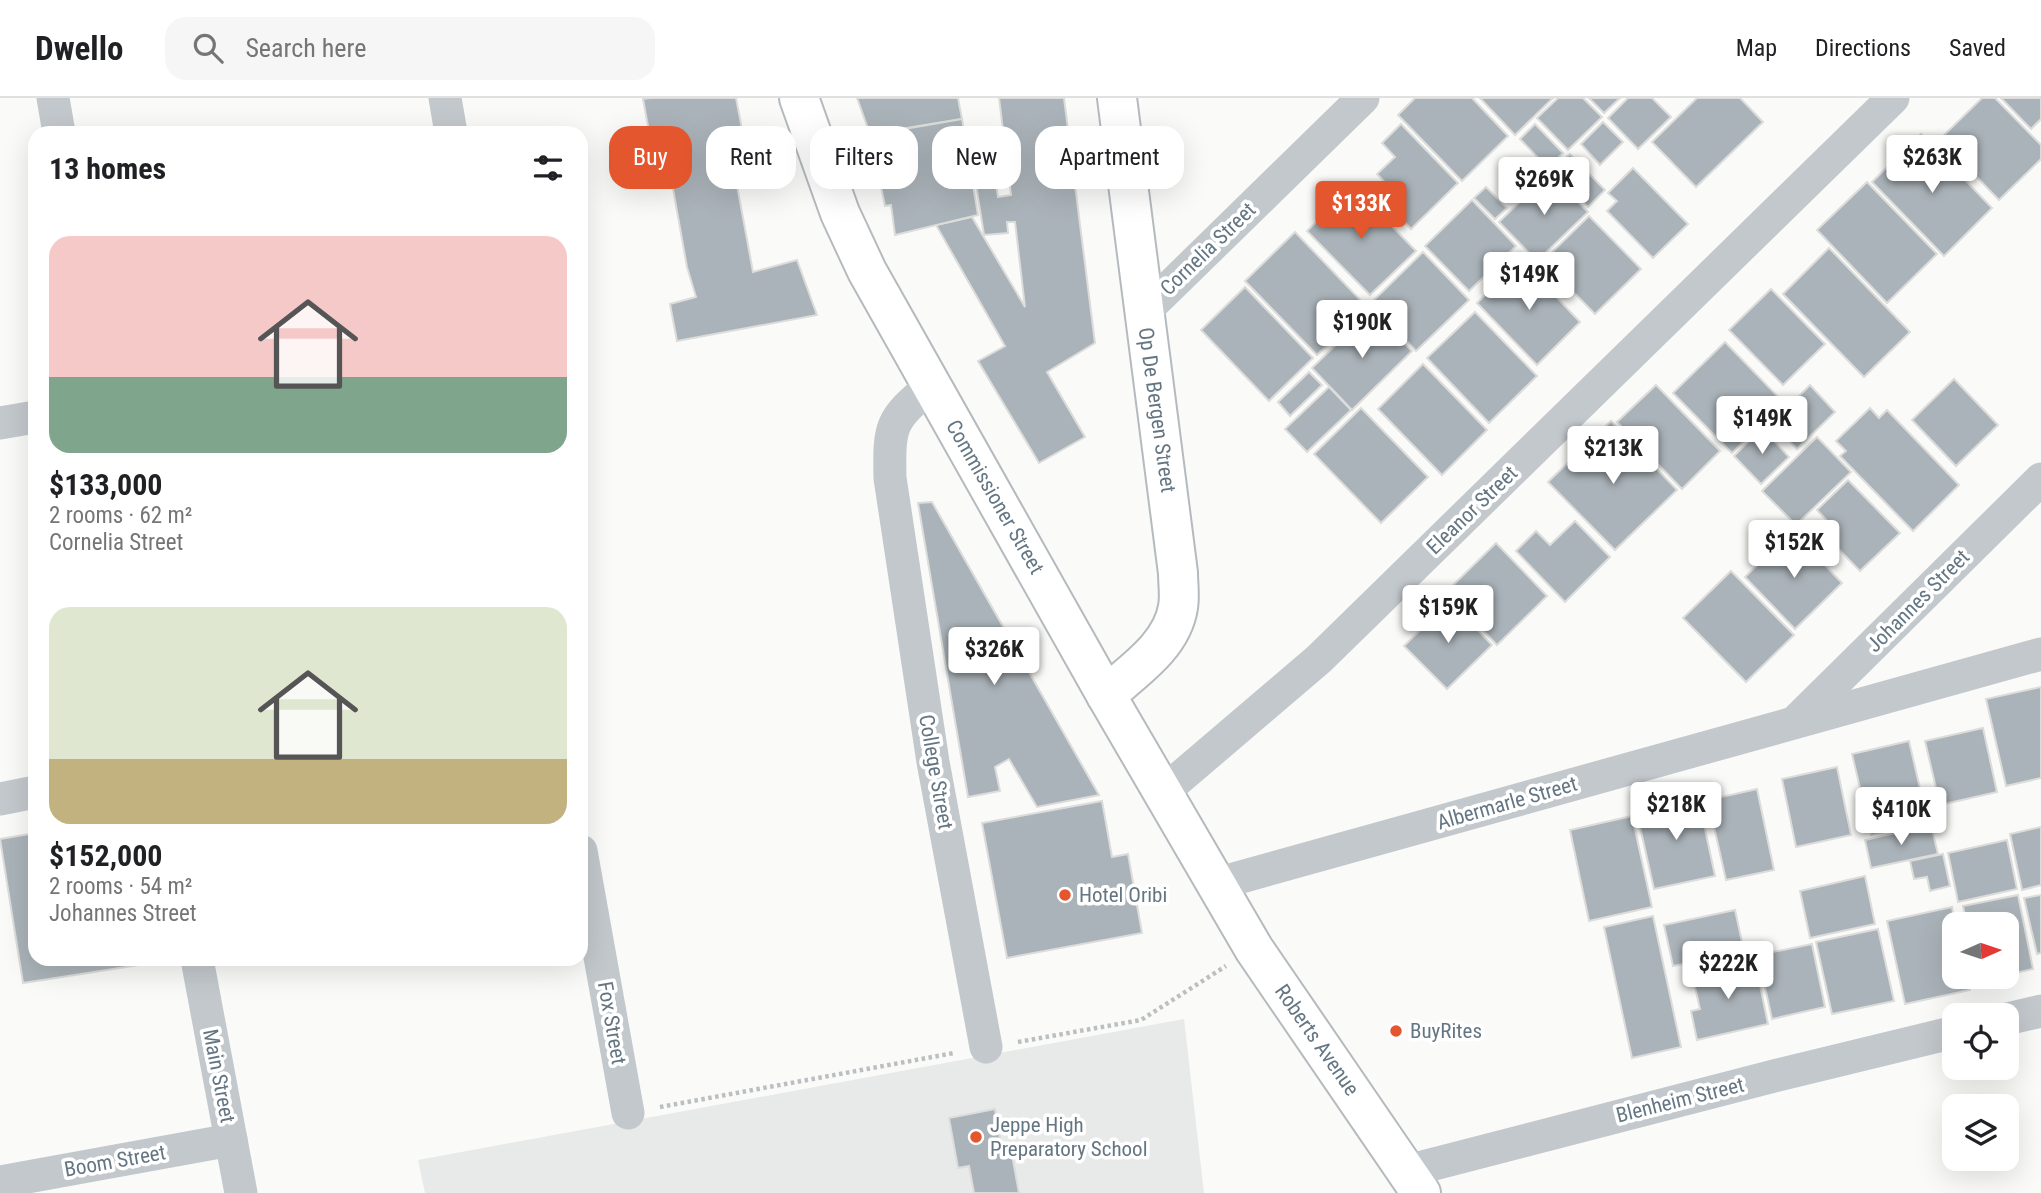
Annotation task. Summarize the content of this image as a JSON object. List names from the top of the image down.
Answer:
{
  "streets": {
    "main road": ["Op De Bergen Street", "Commissioner Street", "Roberts Avenue"],
    "street": [
      "Cornelia Street",
      "Eleanor Street",
      "Johannes Street",
      "College Street",
      "Albermarle Street",
      "Fox Street",
      "Main Street",
      "Blenheim Street",
      "Boom Street"
    ]
  },
  "crossings": [
    ["Cornelia Street", "Op De Bergen Street"],
    ["Op De Bergen Street", "Commissioner Street"],
    ["Commissioner Street", "Eleanor Street"],
    ["Commissioner Street", "College Street"],
    ["Commissioner Street", "Albermarle Street"],
    ["Commissioner Street", "Roberts Avenue"],
    ["Johannes Street", "Albermarle Street"],
    ["Albermarle Street", "Roberts Avenue"],
    ["Roberts Avenue", "Blenheim Street"],
    ["Main Street", "Boom Street"]
  ],
  "places": ["Hotel Oribi", "BuyRites", "Jeppe High Preparatory School"],
  "north": "right",
  "page": {
    "header": "Dwello",
    "search": "Search here",
    "nav": ["Map", "Directions", "Saved"],
    "chip": [
      "Buy",
      "Rent",
      "Filters",
      "New",
      "Apartment"
    ],
    "heading": "13 homes",
    "price": [
      "$263K",
      "$269K",
      "$133K",
      "$149K",
      "$190K",
      "$149K",
      "$213K",
      "$152K",
      "$159K",
      "$326K",
      "$218K",
      "$410K",
      "$222K"
    ],
    "list": [
      {
        "name": "$133,000",
        "note": "2 rooms · 62 m² · Cornelia Street"
      },
      {
        "name": "$152,000",
        "note": "2 rooms · 54 m² · Johannes Street"
      }
    ]
  }
}
